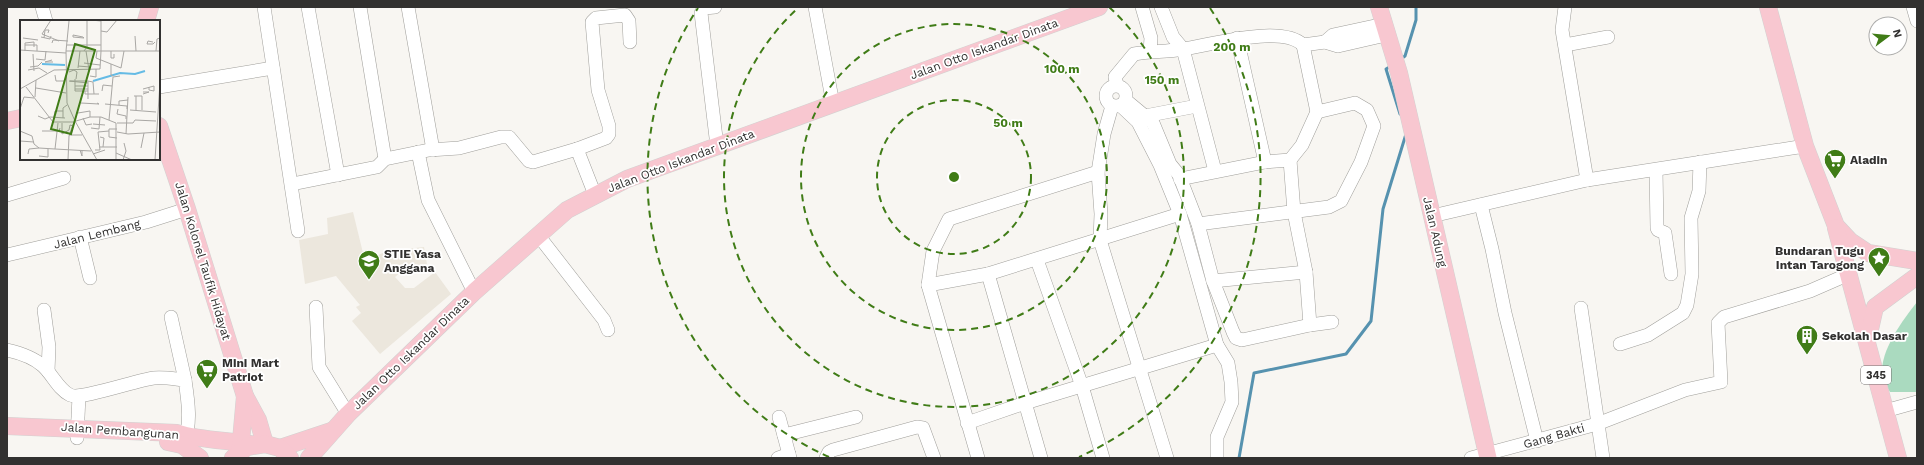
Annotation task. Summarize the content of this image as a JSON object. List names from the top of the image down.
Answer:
{
  "streets": {
    "main road": [
      "Jalan Otto Iskandar Dinata",
      "Jalan Adung",
      "Jalan Kolonel Taufik Hidayat",
      "345",
      "Jalan Pembangunan"
    ],
    "street": ["Jalan Lembang", "Gang Bakti"]
  },
  "crossings": [
    ["Jalan Adung", "Gang Bakti"],
    ["Jalan Lembang", "Jalan Kolonel Taufik Hidayat"],
    ["345", "Gang Bakti"]
  ],
  "places": {
    "supermarket": ["Aladin", "Mini Mart Patriot"],
    "place": ["Bundaran Tugu Intan Tarogong"],
    "school or university": ["STIE Yasa Anggana"],
    "building": ["Sekolah Dasar"]
  },
  "north": "right",
  "rings": [
    "200 m",
    "100 m",
    "150 m",
    "50 m"
  ]
}
